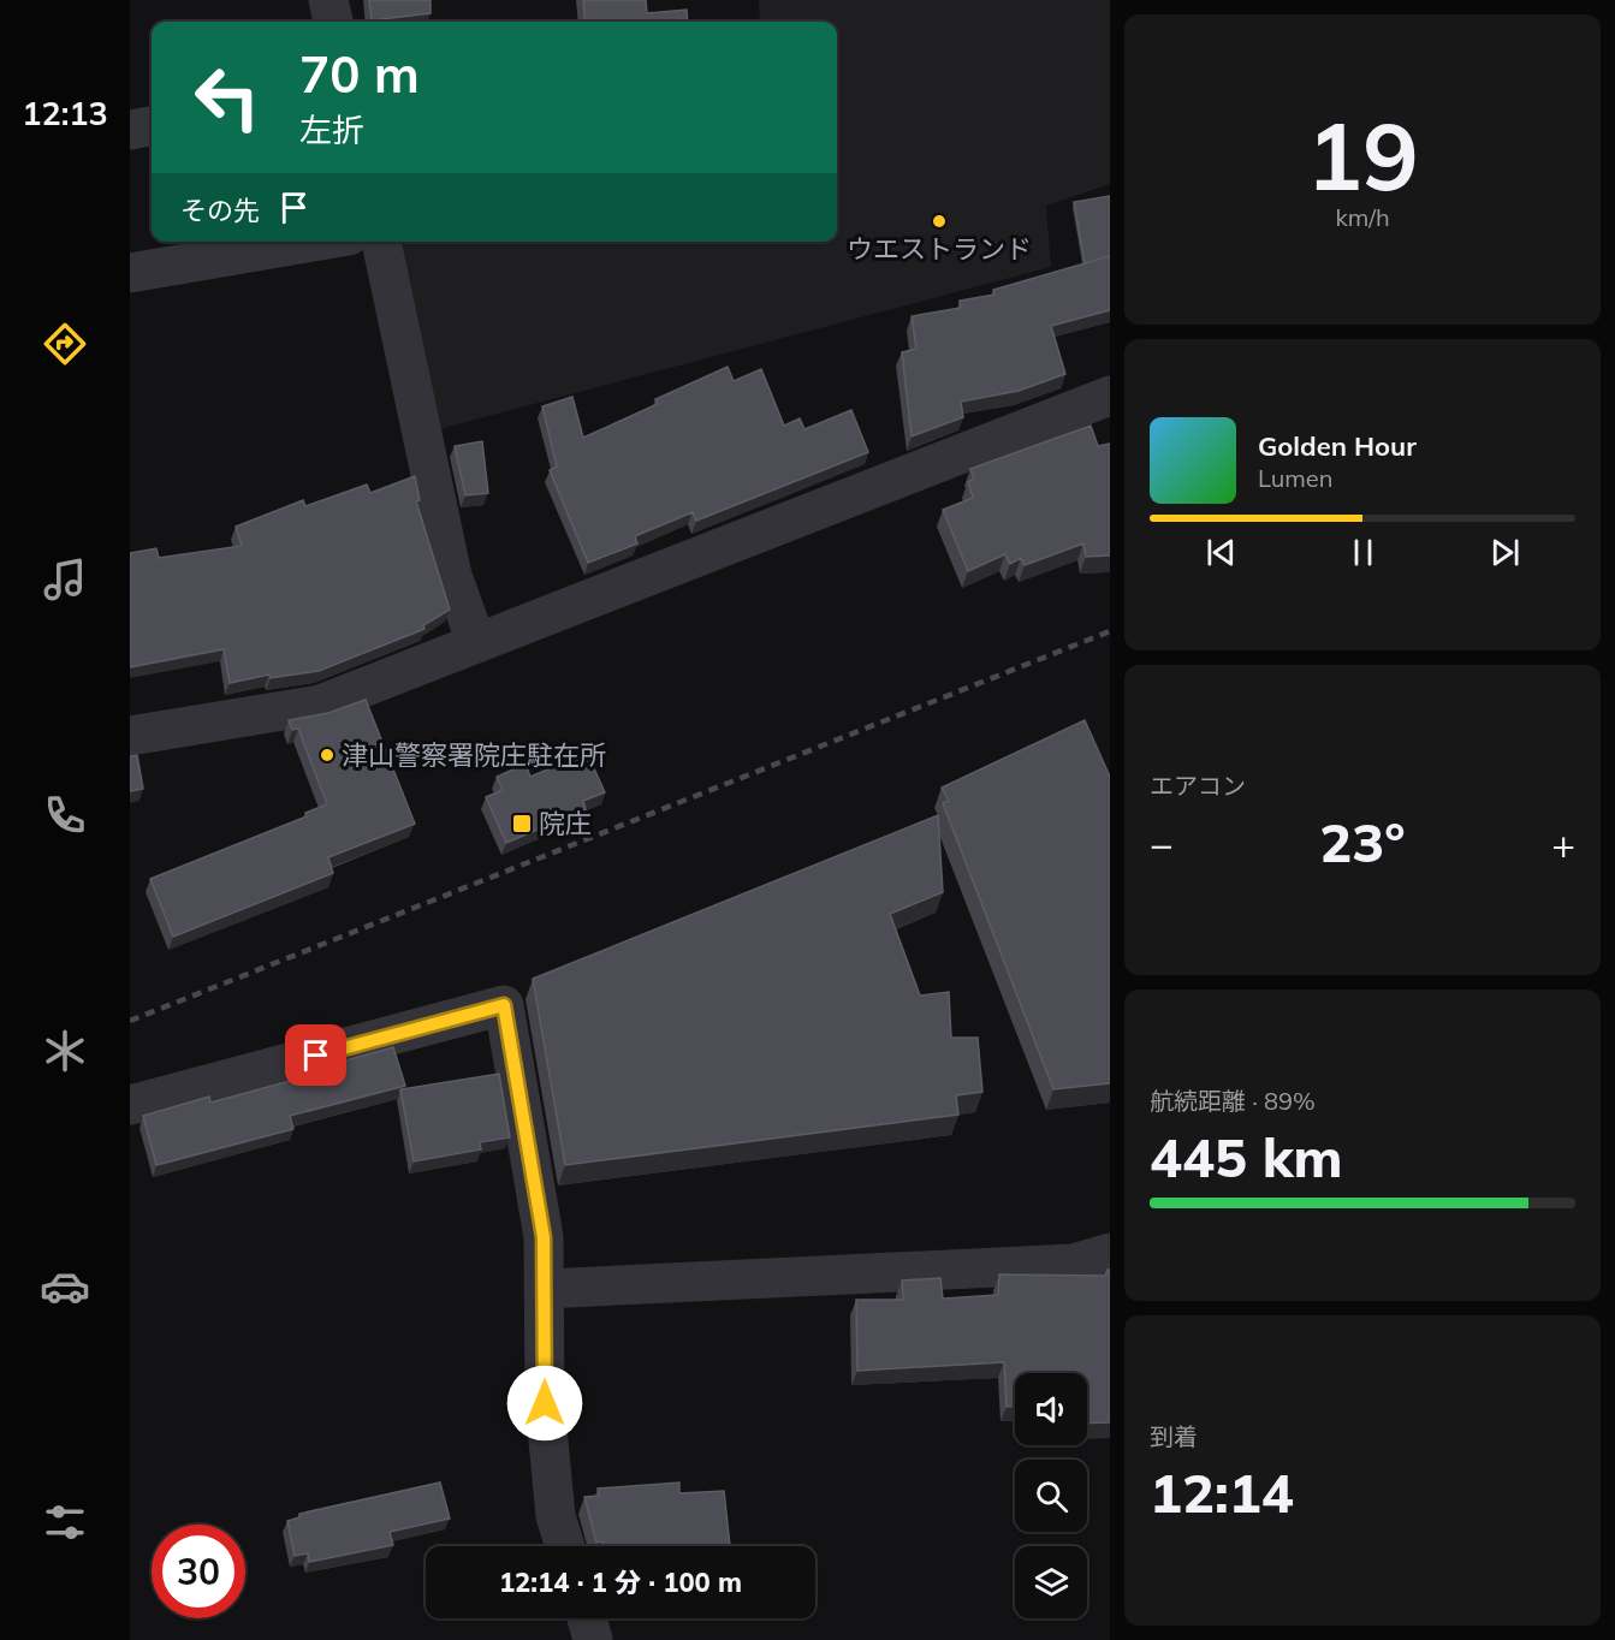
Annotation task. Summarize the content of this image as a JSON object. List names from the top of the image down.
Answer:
{
  "places": {
    "other": ["ウエストランド", "津山警察署院庄駐在所"],
    "transit": ["院庄"]
  },
  "page": {
    "tabs": "12:13",
    "tile": [
      ["19", "km/h"],
      "エアコン",
      ["航続距離 · 89%", "445 km"],
      ["到着", "12:14"]
    ],
    "turn": ["70 m", "左折"],
    "then": "その先",
    "song": ["Golden Hour", "Lumen"],
    "heat": ["−", "23°", "+"],
    "limit": "30",
    "trip": "12:14 · 1 分 · 100 m"
  }
}
